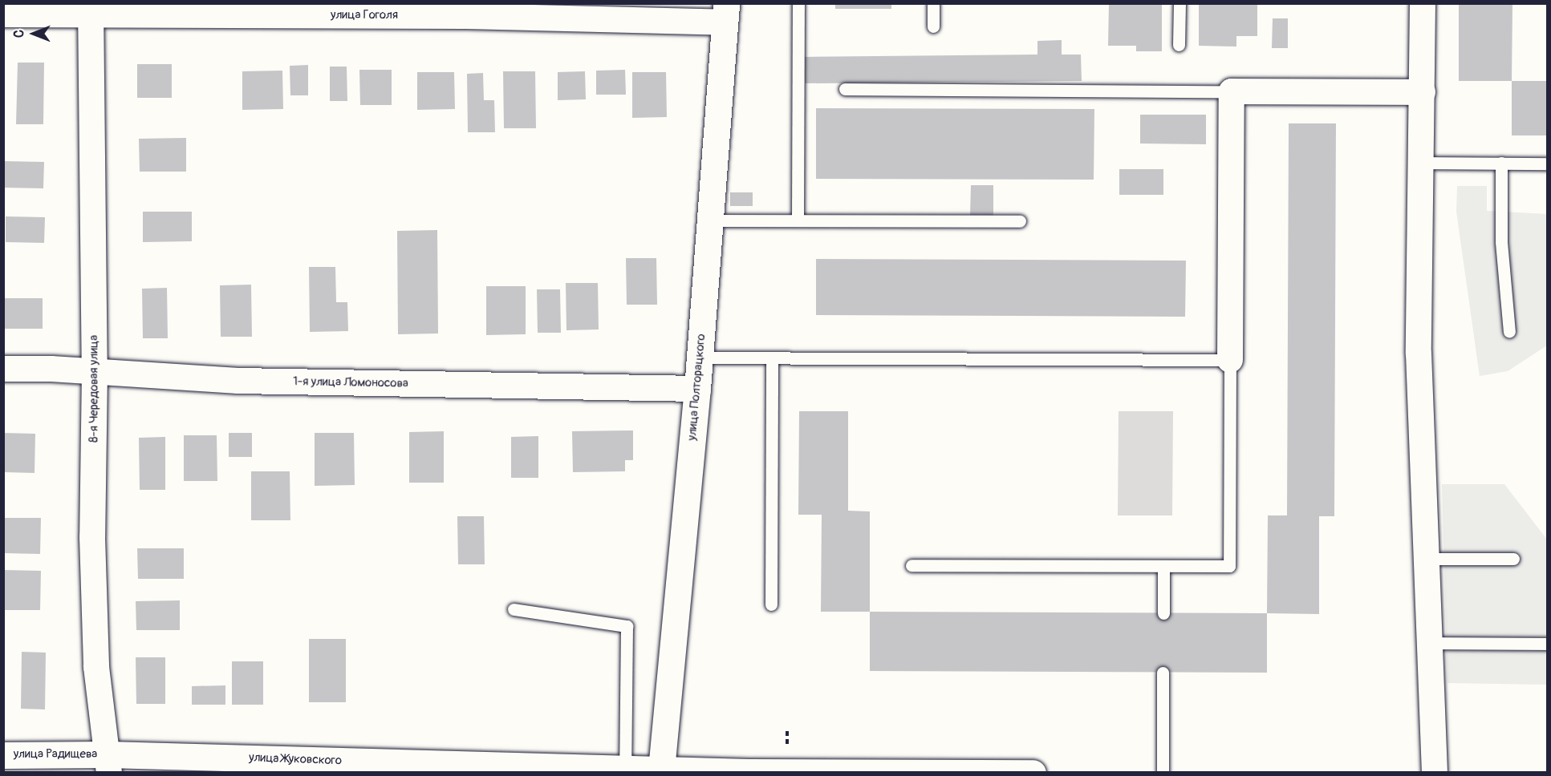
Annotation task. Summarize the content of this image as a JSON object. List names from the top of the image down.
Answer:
{
  "streets": {
    "street": [
      "улица Гоголя",
      "1-я улица Ломоносова",
      "улица Полторацкого",
      "8-я Чередовая улица",
      "улица Радищева",
      "улица Жуковского"
    ]
  },
  "crossings": [
    ["улица Гоголя", "улица Полторацкого"],
    ["улица Гоголя", "8-я Чередовая улица"],
    ["1-я улица Ломоносова", "улица Полторацкого"],
    ["1-я улица Ломоносова", "8-я Чередовая улица"],
    ["улица Полторацкого", "улица Жуковского"],
    ["8-я Чередовая улица", "улица Радищева"],
    ["8-я Чередовая улица", "улица Жуковского"],
    ["улица Радищева", "улица Жуковского"]
  ],
  "north": "left"
}
